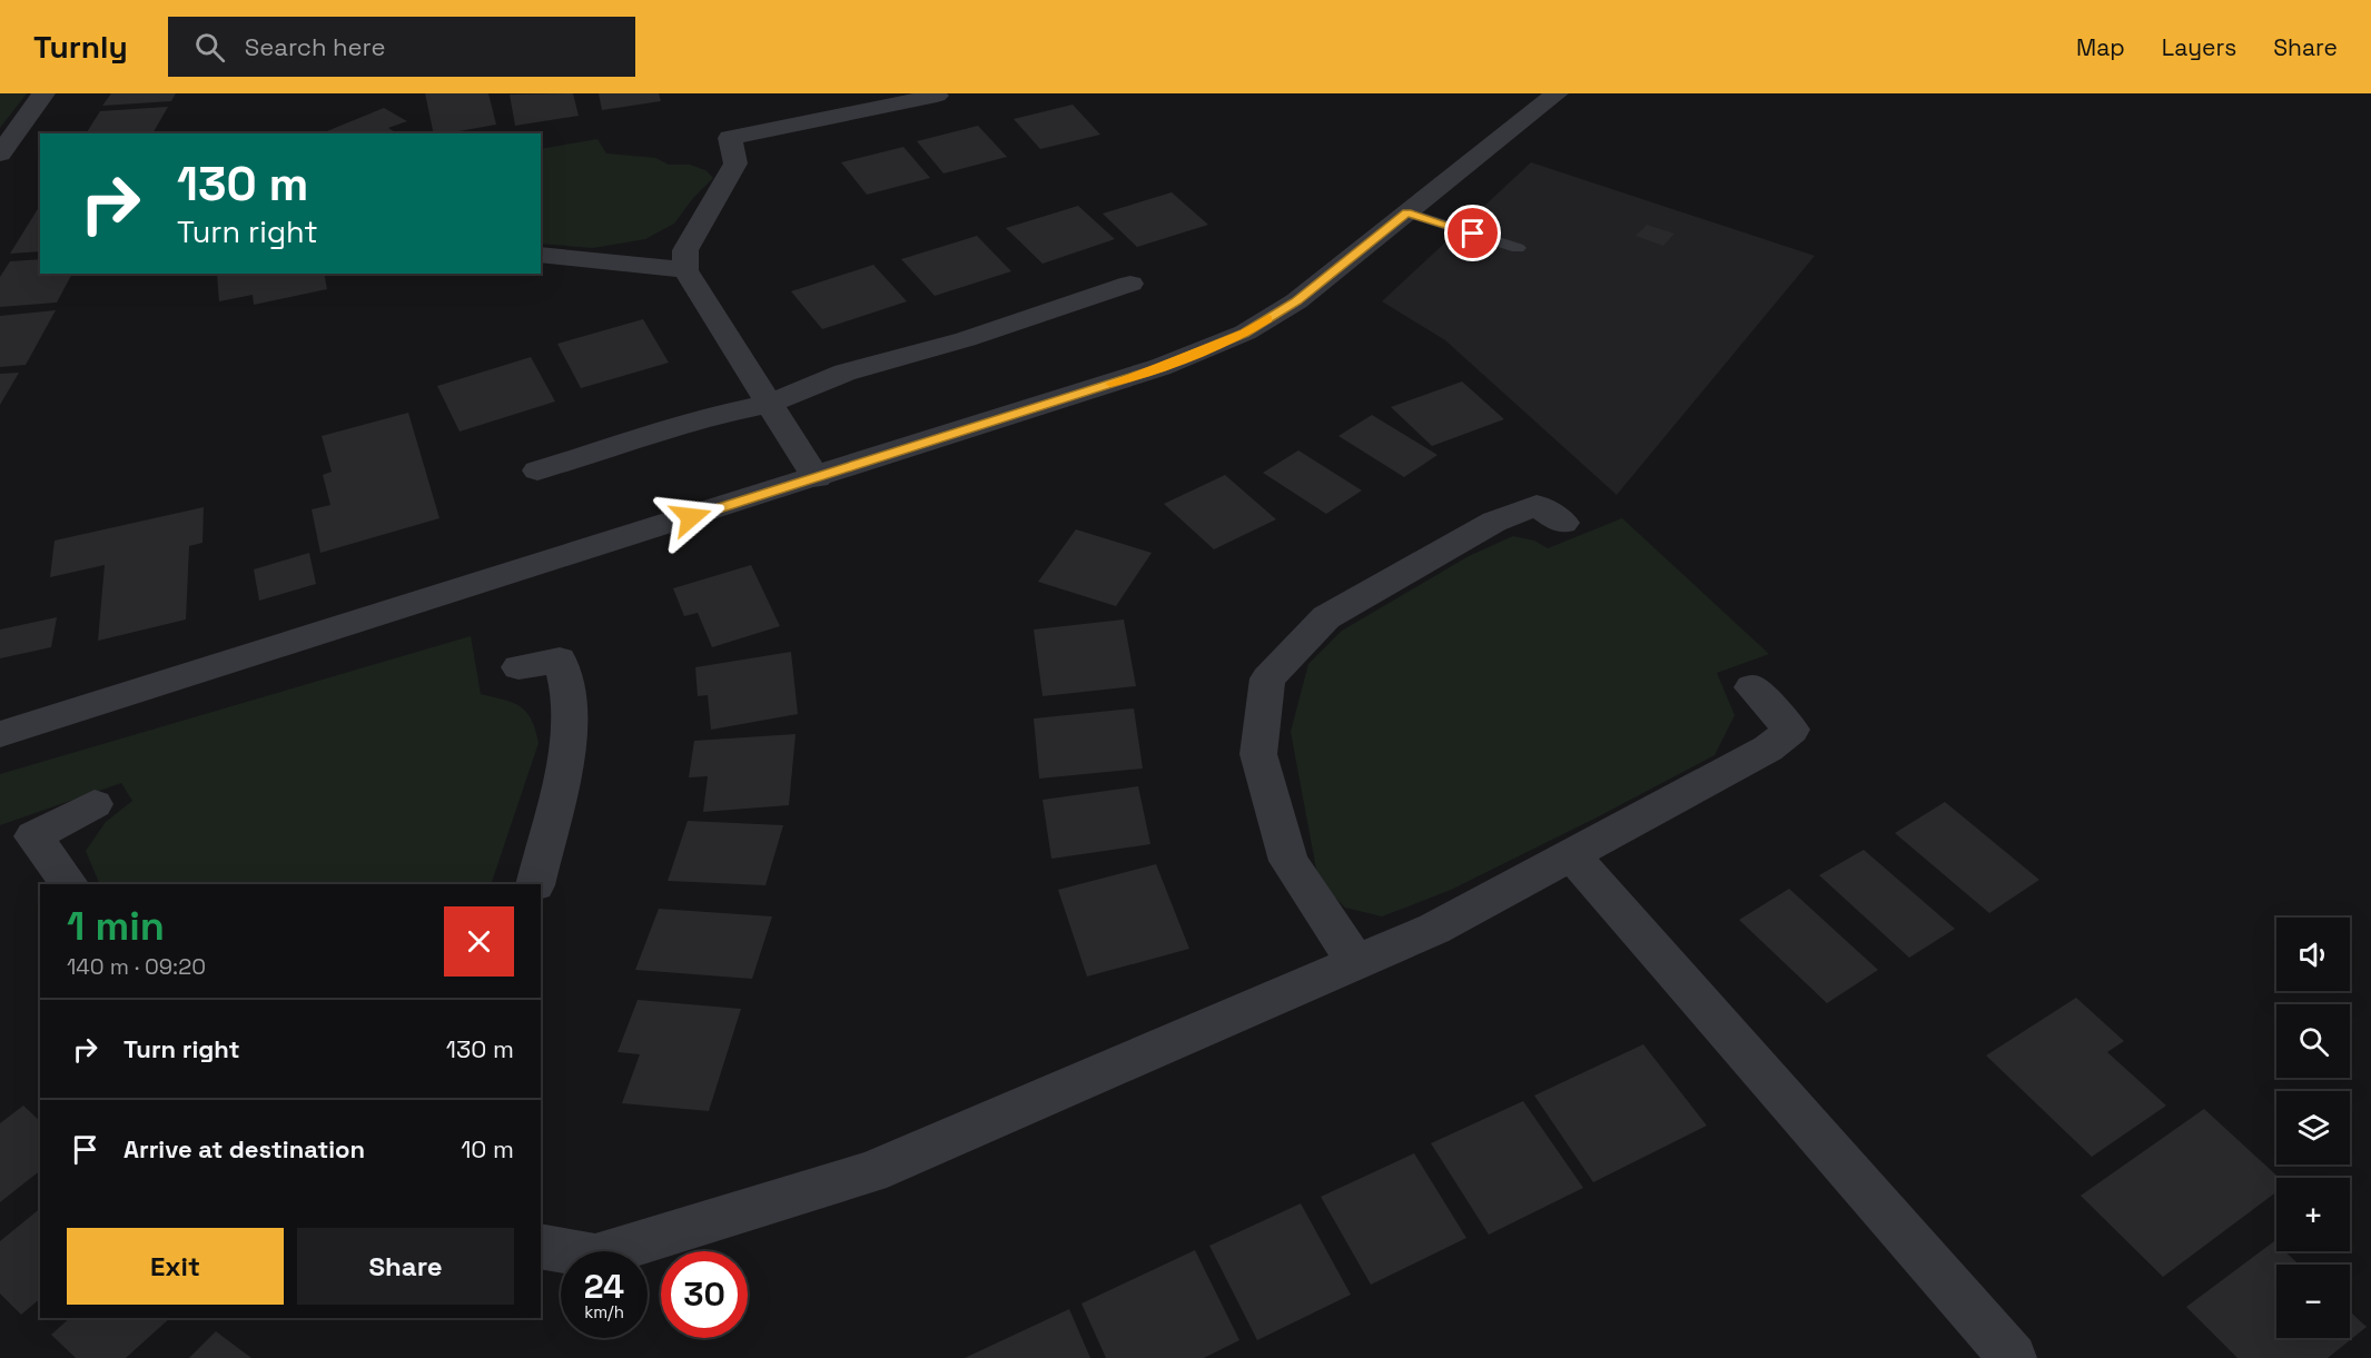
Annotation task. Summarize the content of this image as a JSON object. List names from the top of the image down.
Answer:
{
  "page": {
    "header": "Turnly",
    "search": "Search here",
    "nav": ["Map", "Layers", "Share"],
    "turn": ["130 m", "Turn right"],
    "heading": ["1 min", "140 m · 09:20"],
    "map_buttons": ["+", "−"],
    "list": [
      {
        "name": "Turn right",
        "value": "130 m"
      },
      {
        "name": "Arrive at destination",
        "value": "10 m"
      }
    ],
    "buttons": ["Exit", "Share"],
    "speed": "24 km/h",
    "limit": "30"
  }
}
